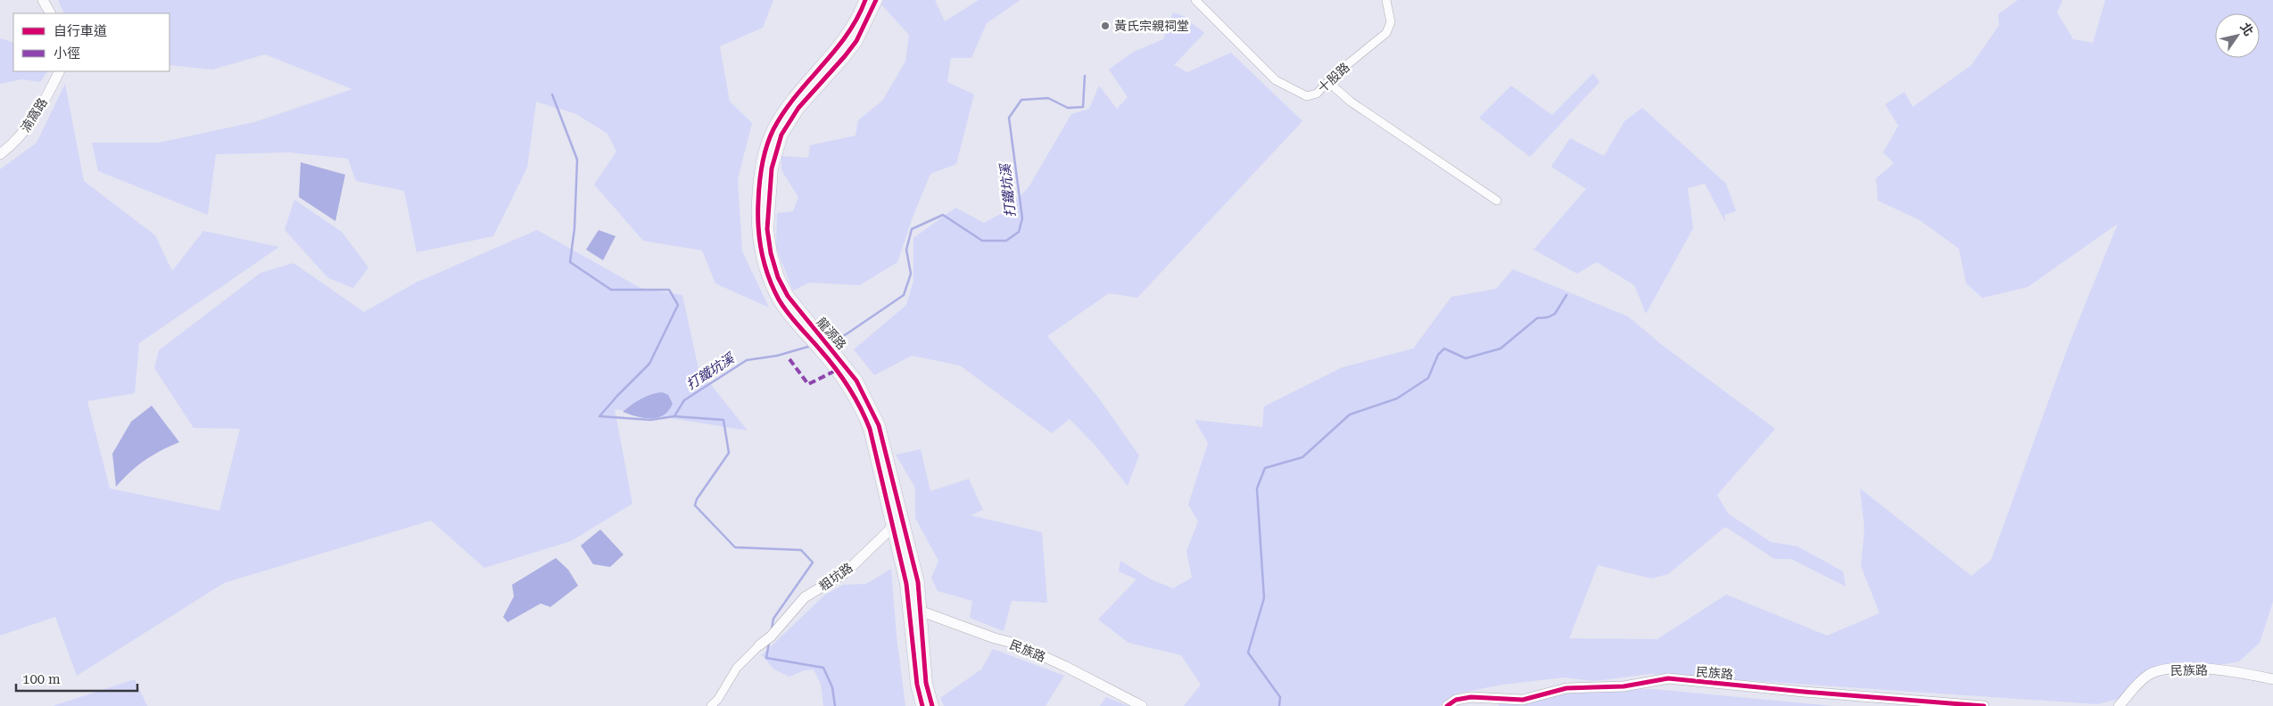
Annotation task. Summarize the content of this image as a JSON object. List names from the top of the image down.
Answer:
{
  "streets": {
    "main road": ["龍源路"],
    "street": [
      "十股路",
      "湳窩路",
      "粗坑路",
      "民族路"
    ]
  },
  "water": ["打鐵坑溪"],
  "places": ["黃氏宗親祠堂"],
  "legend": ["自行車道", "小徑"],
  "scale_bar": "100 m",
  "north": "top right"
}
